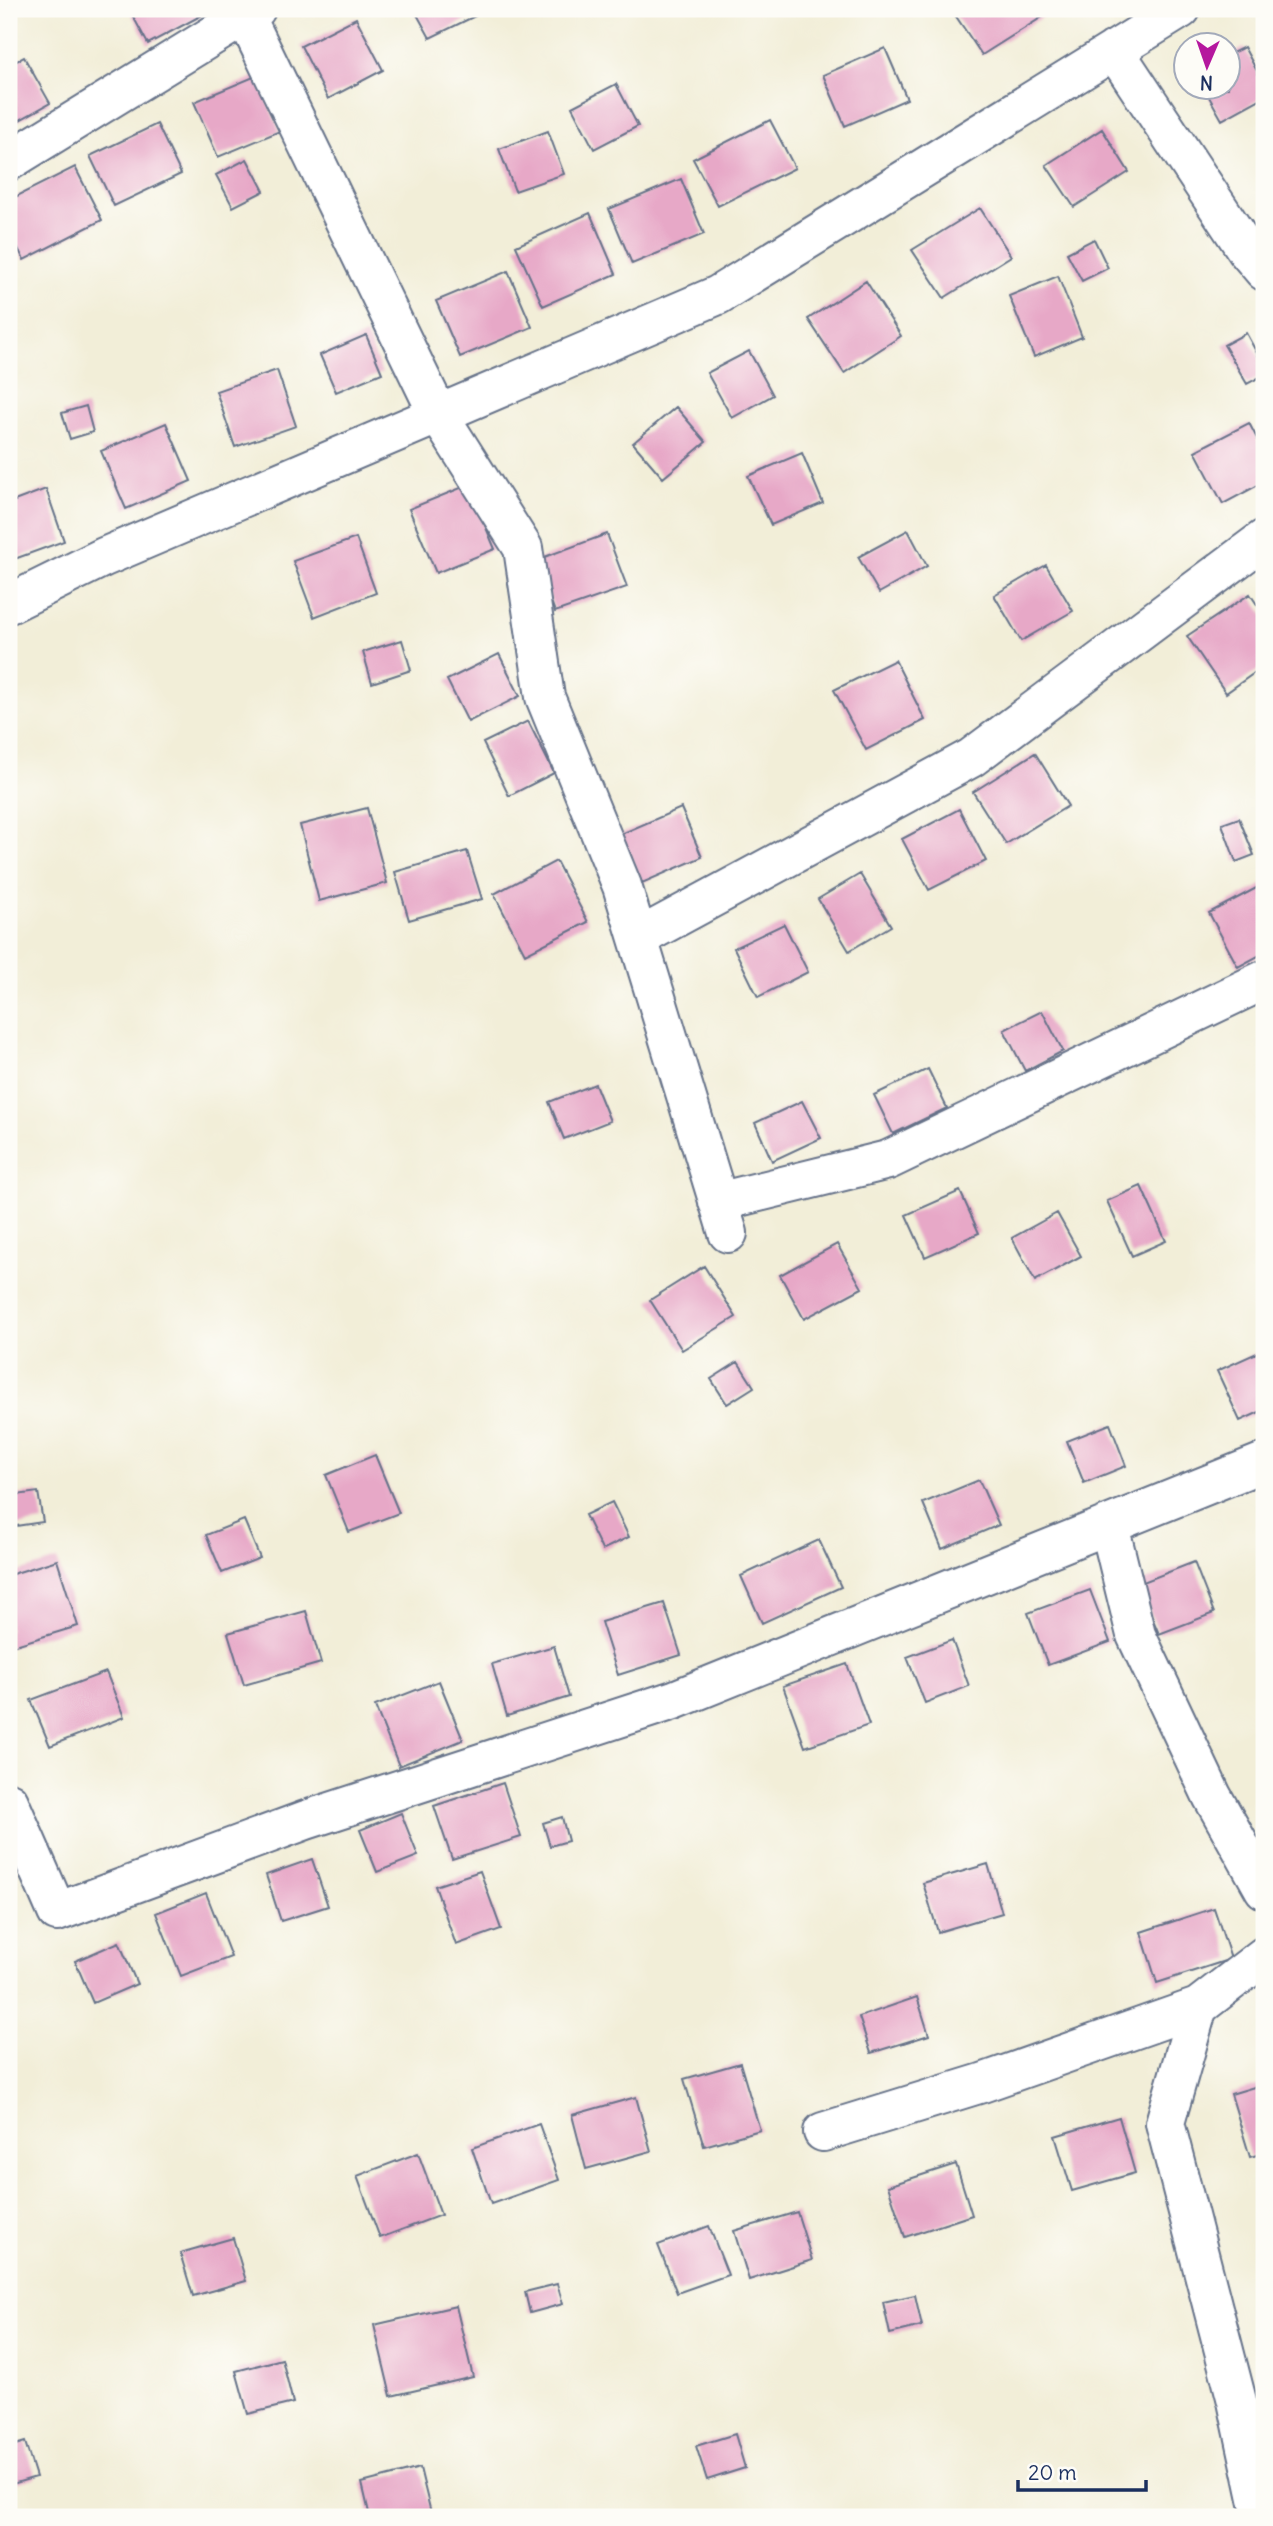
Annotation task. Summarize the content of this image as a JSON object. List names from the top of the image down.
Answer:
{
  "scale_bar": "20 m",
  "north": "bottom"
}
